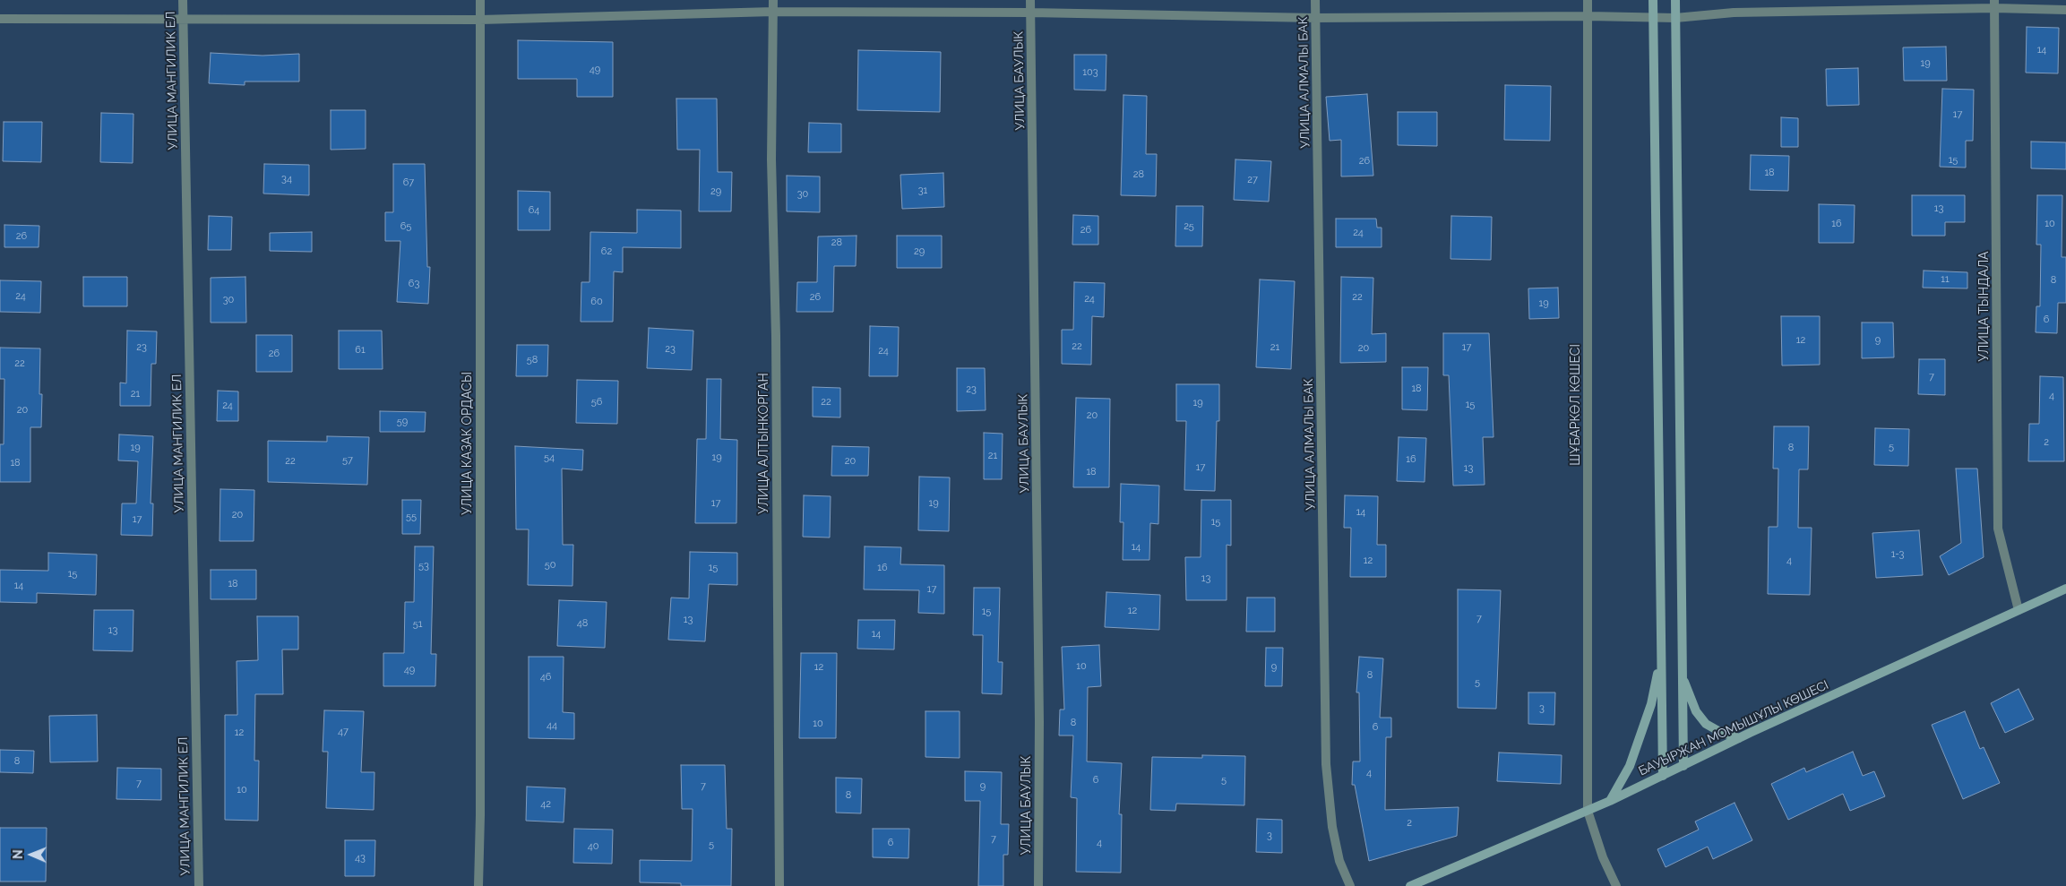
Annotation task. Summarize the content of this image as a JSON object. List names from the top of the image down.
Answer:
{
  "streets": {
    "street": [
      "УЛИЦА МАНГИЛИК ЕЛ",
      "УЛИЦА БАУЛЫК",
      "УЛИЦА АЛМАЛЫ БАК",
      "УЛИЦА ТЫНДАЛА",
      "ШҰБАРКӨЛ КӨШЕСІ",
      "УЛИЦА КАЗАК ОРДАСЫ",
      "УЛИЦА АЛТЫНКОРГАН",
      "БАУЫРЖАН МОМЫШҰЛЫ КӨШЕСІ"
    ]
  },
  "crossings": [
    ["УЛИЦА ТЫНДАЛА", "БАУЫРЖАН МОМЫШҰЛЫ КӨШЕСІ"],
    ["ШҰБАРКӨЛ КӨШЕСІ", "БАУЫРЖАН МОМЫШҰЛЫ КӨШЕСІ"]
  ],
  "house_numbers": [
    "14",
    "19",
    "49",
    "103",
    "17",
    "15",
    "26",
    "18",
    "28",
    "34",
    "27",
    "67",
    "31",
    "29",
    "30",
    "13",
    "64",
    "16",
    "10",
    "65",
    "25",
    "26",
    "24",
    "26",
    "28",
    "62",
    "29",
    "11",
    "8",
    "63",
    "24",
    "26",
    "22",
    "24",
    "30",
    "60",
    "19",
    "6",
    "12",
    "9",
    "22",
    "23",
    "21",
    "17",
    "20",
    "23",
    "61",
    "24",
    "26",
    "58",
    "22",
    "7",
    "18",
    "23",
    "21",
    "4",
    "56",
    "22",
    "19",
    "15",
    "24",
    "20",
    "20",
    "59",
    "2",
    "5",
    "19",
    "8",
    "21",
    "54",
    "19",
    "16",
    "57",
    "22",
    "20",
    "18",
    "17",
    "13",
    "18",
    "17",
    "19",
    "14",
    "20",
    "55",
    "17",
    "15",
    "14",
    "1-3",
    "12",
    "4",
    "50",
    "53",
    "15",
    "16",
    "15",
    "13",
    "18",
    "14",
    "17",
    "12",
    "15",
    "7",
    "13",
    "48",
    "51",
    "13",
    "14",
    "10",
    "12",
    "9",
    "49",
    "8",
    "46",
    "5",
    "3",
    "8",
    "10",
    "44",
    "6",
    "47",
    "12",
    "8",
    "4",
    "6",
    "5",
    "7",
    "7",
    "9",
    "10",
    "8",
    "42",
    "2",
    "3",
    "7",
    "6",
    "4",
    "5",
    "40",
    "43"
  ],
  "north": "left"
}
